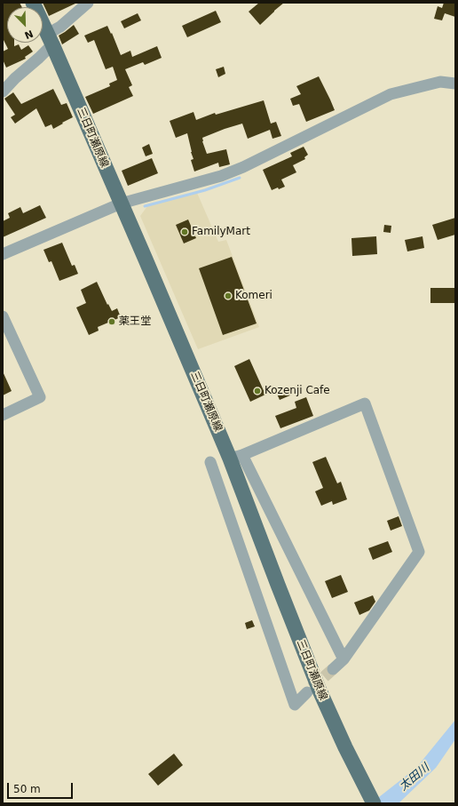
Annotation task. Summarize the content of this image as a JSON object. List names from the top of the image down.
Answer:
{
  "streets": {
    "main road": ["三日町瀬原線"]
  },
  "water": ["太田川"],
  "places": [
    "FamilyMart",
    "Komeri",
    "薬王堂",
    "Kozenji Cafe"
  ],
  "scale_bar": "50 m",
  "north": "bottom right"
}
